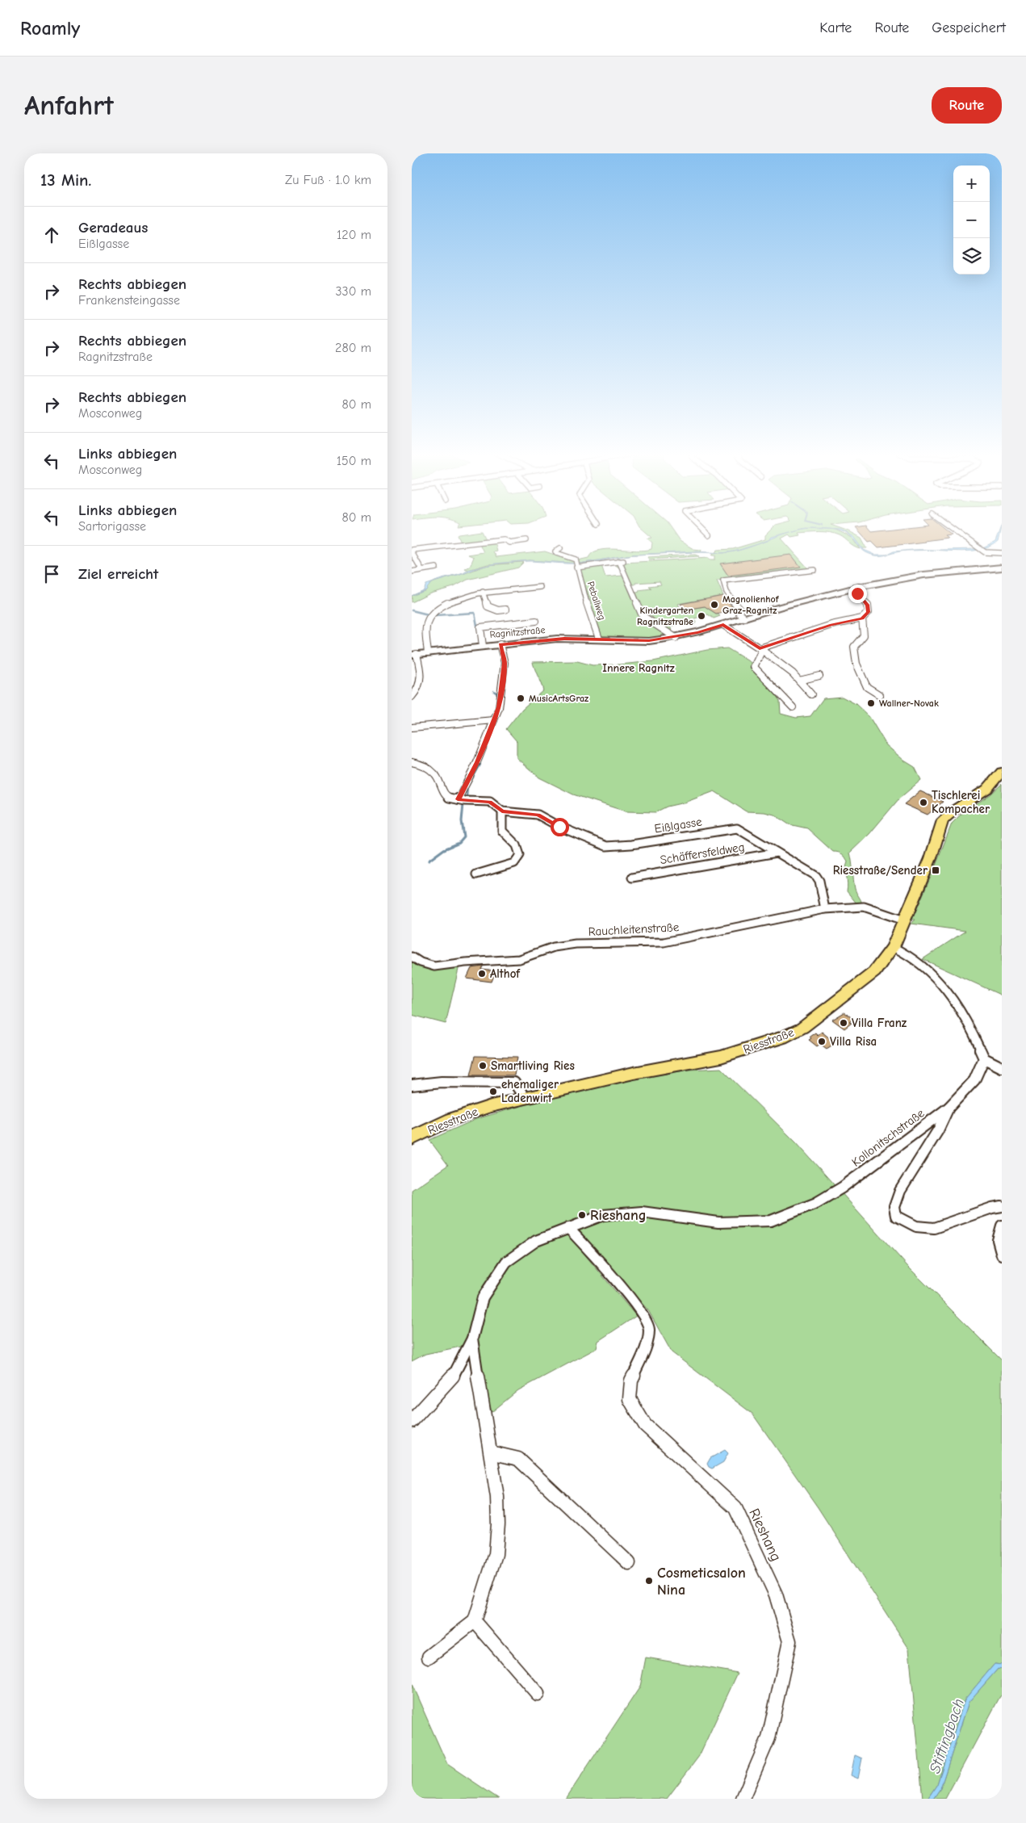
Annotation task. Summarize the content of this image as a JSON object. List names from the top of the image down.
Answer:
{
  "streets": {
    "main road": ["Ragnitzstraße", "Riesstraße"],
    "street": [
      "Peballweg",
      "Eißlgasse",
      "Schäffersfeldweg",
      "Rauchleitenstraße",
      "Kollonitschstraße",
      "Rieshang"
    ]
  },
  "crossings": [
    ["Peballweg", "Ragnitzstraße"],
    ["Eißlgasse", "Schäffersfeldweg"],
    ["Eißlgasse", "Rauchleitenstraße"],
    ["Rauchleitenstraße", "Riesstraße"],
    ["Kollonitschstraße", "Rieshang"]
  ],
  "districts": ["Innere Ragnitz"],
  "water": ["Stiftingbach"],
  "places": {
    "other": [
      "Magnolienhof Graz-Ragnitz",
      "Kindergarten Ragnitzstraße",
      "MusicArtsGraz",
      "Wallner-Novak",
      "Tischlerei Kompacher",
      "Althof",
      "Villa Franz",
      "Villa Risa",
      "Smartliving Ries",
      "ehemaliger Ladenwirt",
      "Rieshang",
      "Cosmeticsalon Nina"
    ],
    "transit": ["Riesstraße/Sender"]
  },
  "page": {
    "header": "Roamly",
    "nav": ["Karte", "Route", "Gespeichert"],
    "buttons": "Route",
    "title": "Anfahrt",
    "heading": ["13 Min.", "Zu Fuß · 1.0 km"],
    "map_buttons": ["+", "−"],
    "list": [
      ["Geradeaus", "Eißlgasse", "120 m"],
      ["Rechts abbiegen", "Frankensteingasse", "330 m"],
      ["Rechts abbiegen", "Ragnitzstraße", "280 m"],
      ["Rechts abbiegen", "Mosconweg", "80 m"],
      ["Links abbiegen", "Mosconweg", "150 m"],
      ["Links abbiegen", "Sartorigasse", "80 m"],
      "Ziel erreicht"
    ]
  }
}
